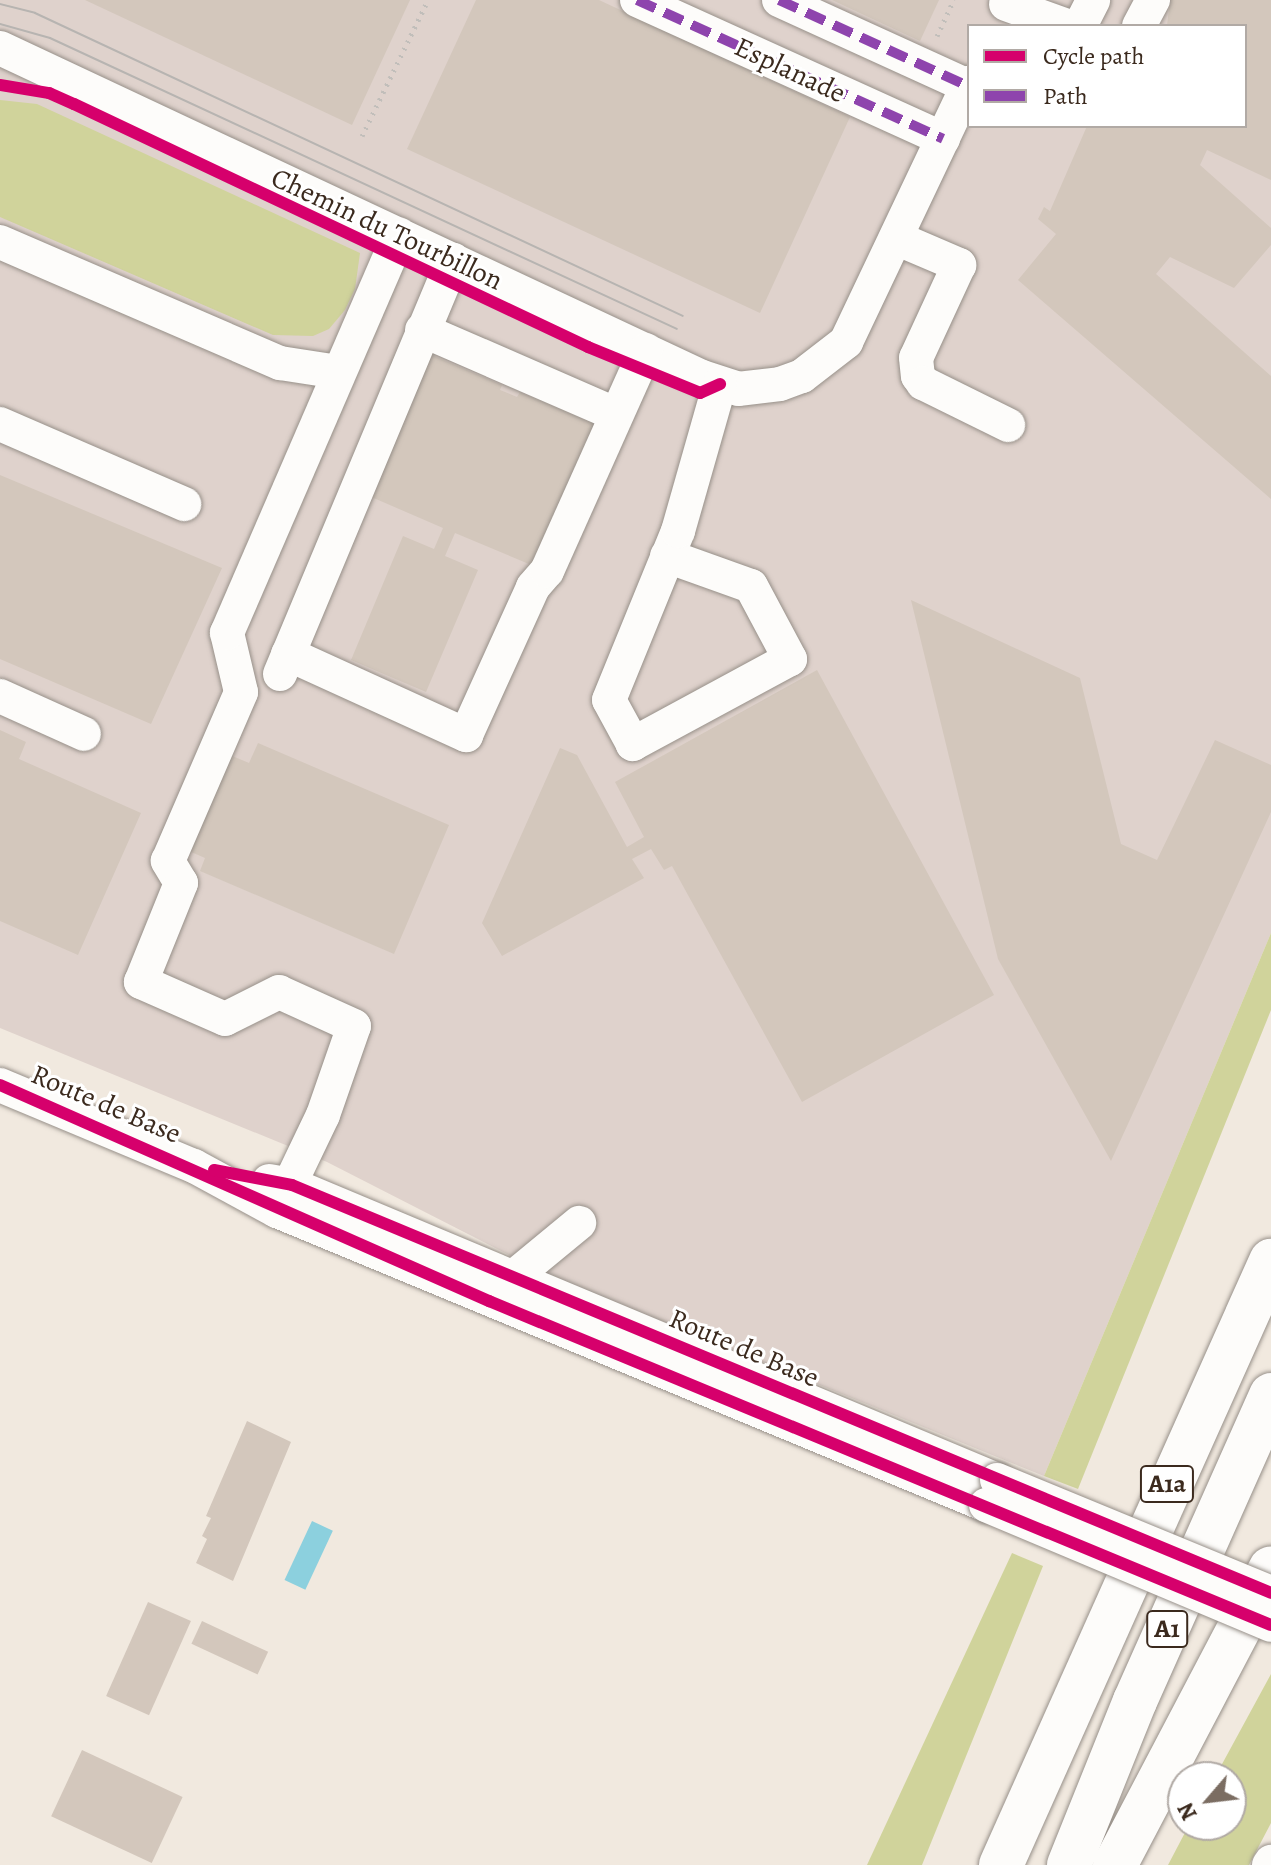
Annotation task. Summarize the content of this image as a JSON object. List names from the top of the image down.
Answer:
{
  "streets": {
    "highway": ["A1a", "A1"],
    "street": ["Esplanade", "Chemin du Tourbillon", "Route de Base"]
  },
  "crossings": [
    ["Esplanade", "Chemin du Tourbillon"],
    ["A1a", "A1"]
  ],
  "legend": ["Cycle path", "Path"],
  "north": "bottom left"
}
